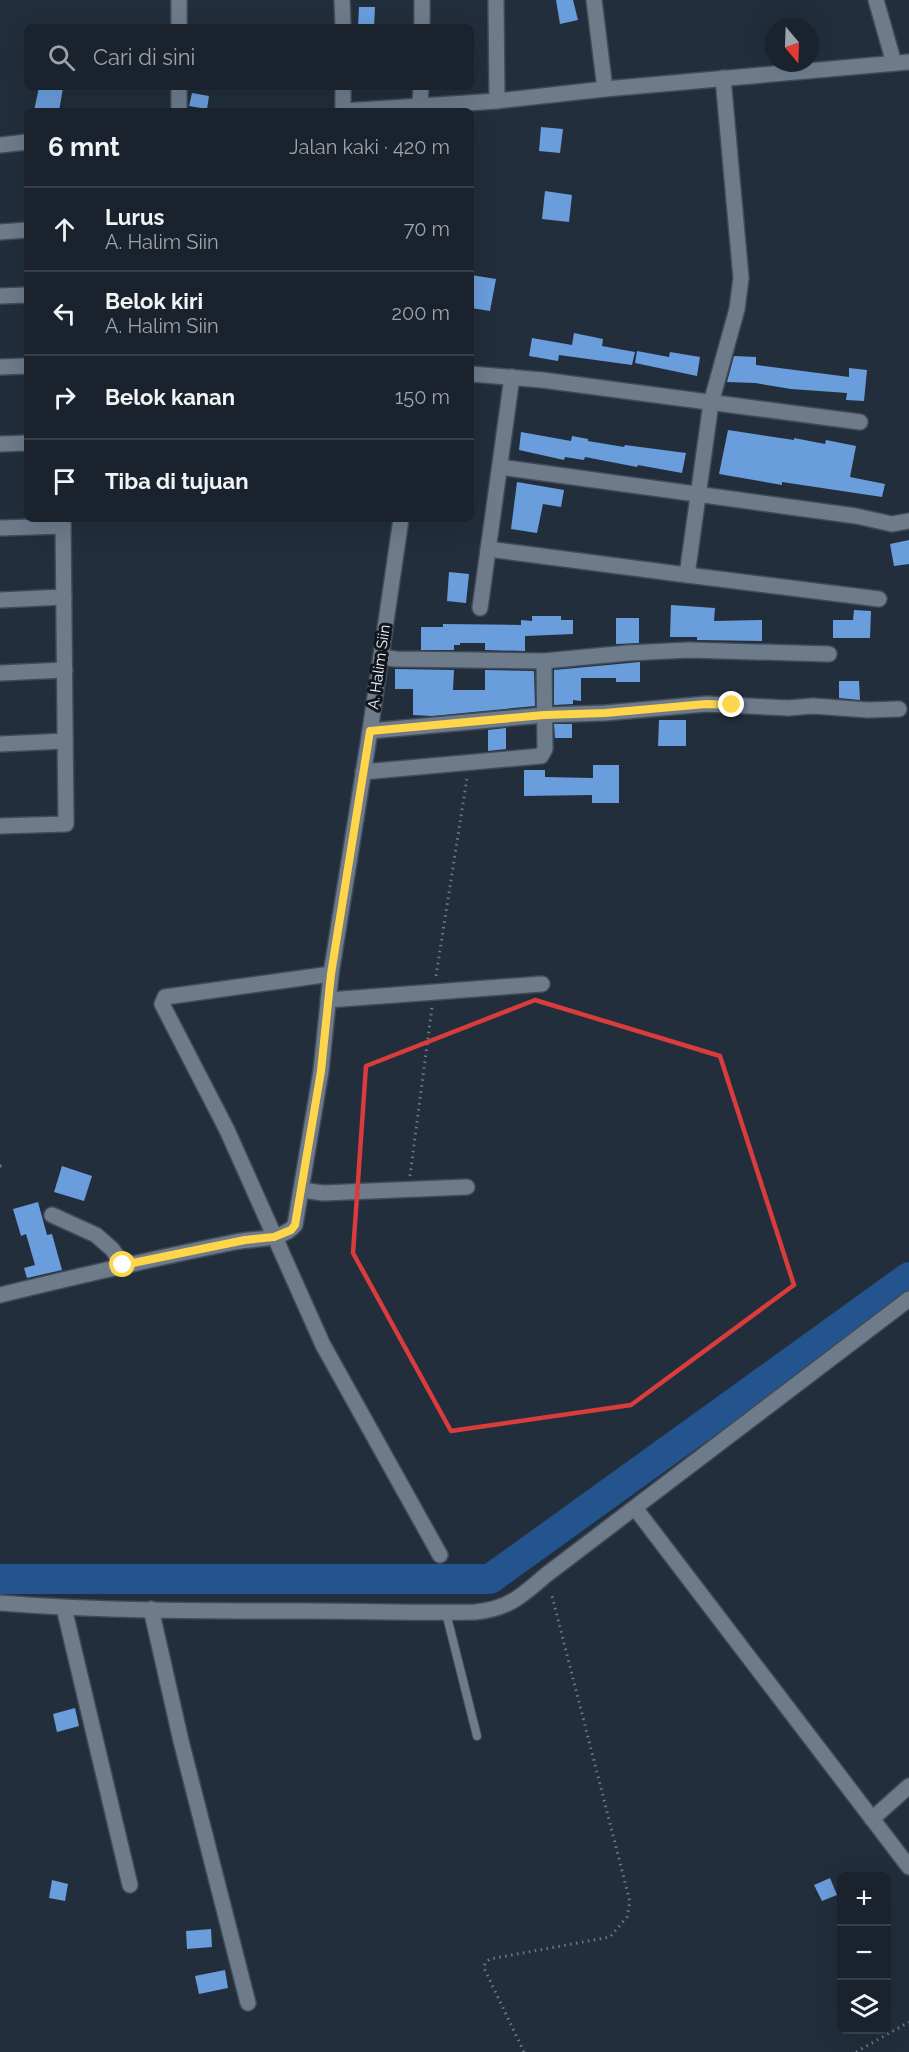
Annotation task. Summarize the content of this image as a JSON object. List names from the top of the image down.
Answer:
{
  "streets": {
    "street": ["A. Halim Siin"]
  },
  "north": "bottom",
  "page": {
    "search": "Cari di sini",
    "heading": ["6 mnt", "Jalan kaki · 420 m"],
    "list": [
      ["Lurus", "A. Halim Siin", "70 m"],
      ["Belok kiri", "A. Halim Siin", "200 m"],
      ["Belok kanan", "150 m"],
      "Tiba di tujuan"
    ],
    "map_buttons": ["+", "−"]
  }
}
